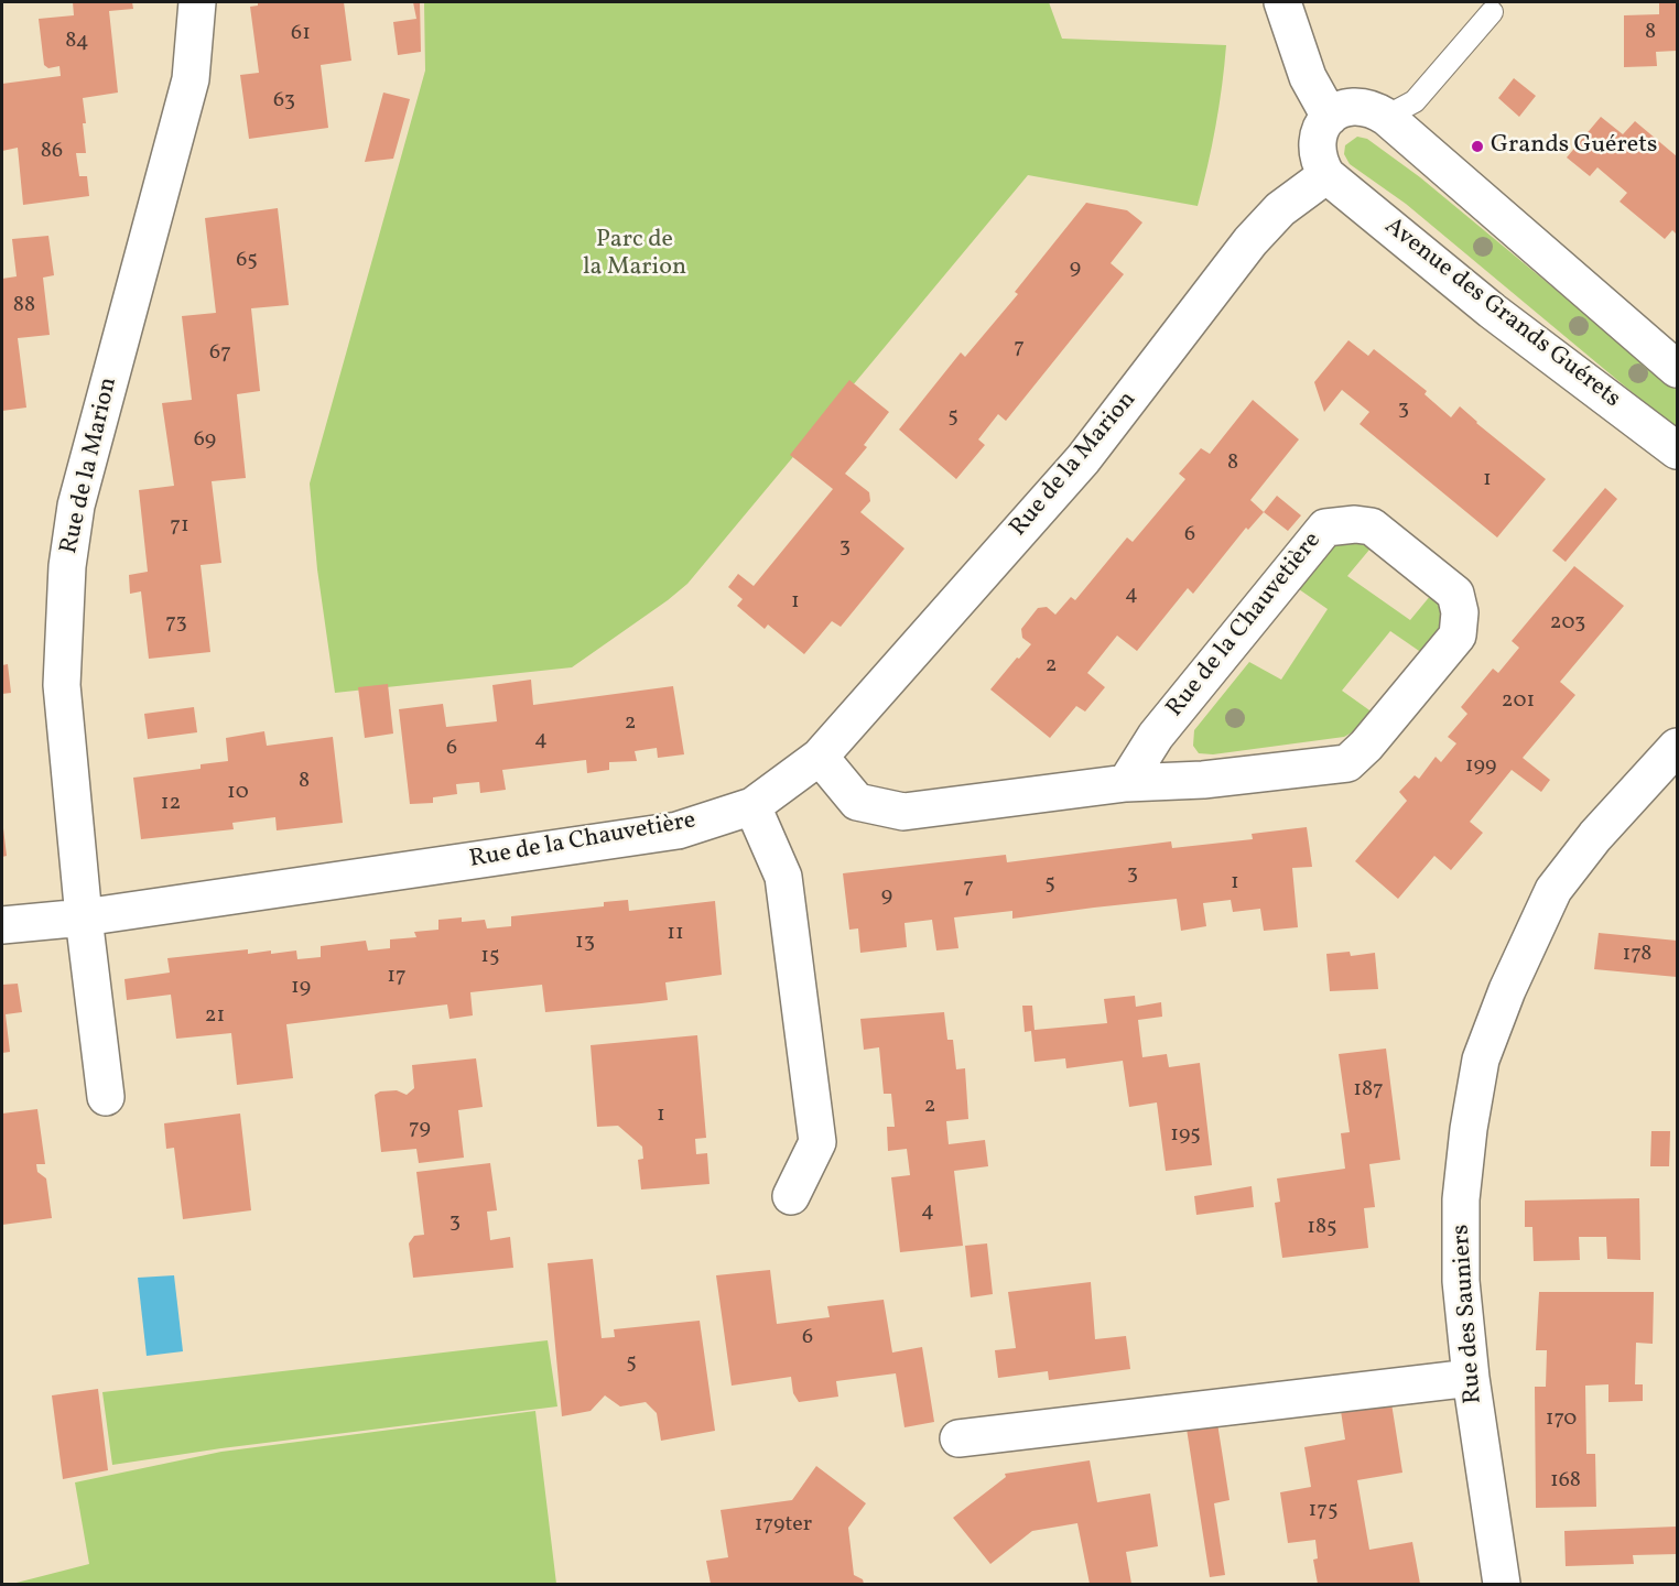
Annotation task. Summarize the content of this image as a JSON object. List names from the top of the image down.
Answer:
{
  "streets": {
    "street": [
      "Avenue des Grands Guérets",
      "Rue de la Marion",
      "Rue de la Chauvetière",
      "Rue des Sauniers"
    ]
  },
  "crossings": [
    ["Avenue des Grands Guérets", "Rue de la Marion"],
    ["Rue de la Marion", "Rue de la Chauvetière"]
  ],
  "parks": ["Parc de la Marion"],
  "places": ["Grands Guérets"],
  "house_numbers": [
    "8",
    "61",
    "84",
    "63",
    "86",
    "65",
    "9",
    "88",
    "7",
    "67",
    "3",
    "5",
    "69",
    "8",
    "1",
    "71",
    "6",
    "3",
    "4",
    "1",
    "73",
    "203",
    "2",
    "201",
    "2",
    "4",
    "6",
    "199",
    "8",
    "10",
    "12",
    "3",
    "1",
    "5",
    "7",
    "9",
    "11",
    "13",
    "178",
    "15",
    "17",
    "19",
    "21",
    "187",
    "2",
    "1",
    "79",
    "195",
    "4",
    "3",
    "185",
    "6",
    "5",
    "170",
    "168",
    "175",
    "179ter"
  ]
}
